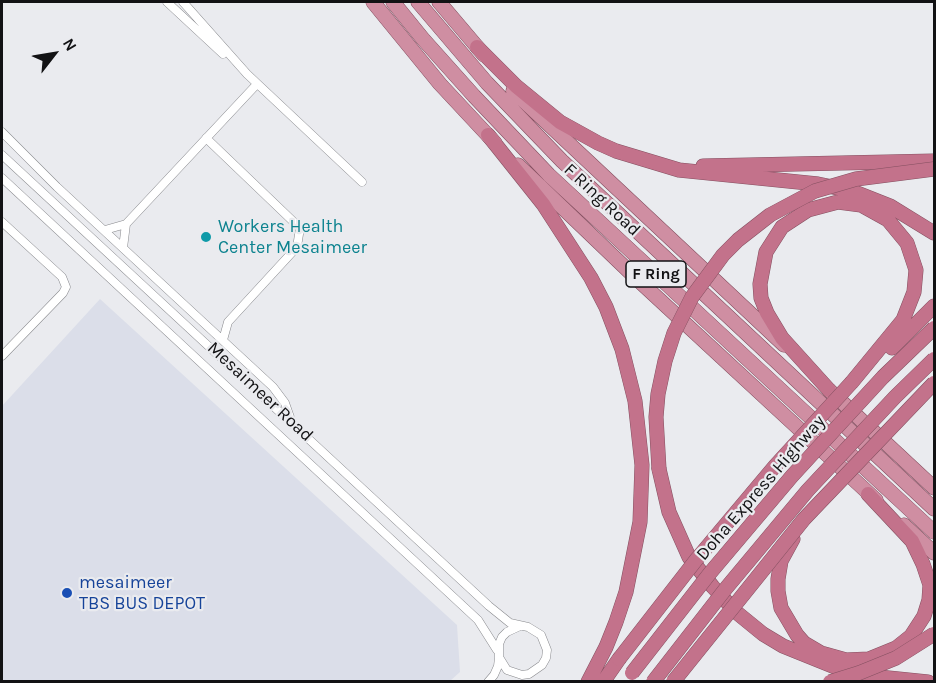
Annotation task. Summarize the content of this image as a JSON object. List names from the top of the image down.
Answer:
{
  "streets": {
    "highway": ["F Ring Road", "F Ring", "Doha Express Highway"],
    "street": ["Mesaimeer Road"]
  },
  "places": ["Workers Health Center Mesaimeer", "mesaimeer TBS BUS DEPOT"],
  "north": "top right"
}
